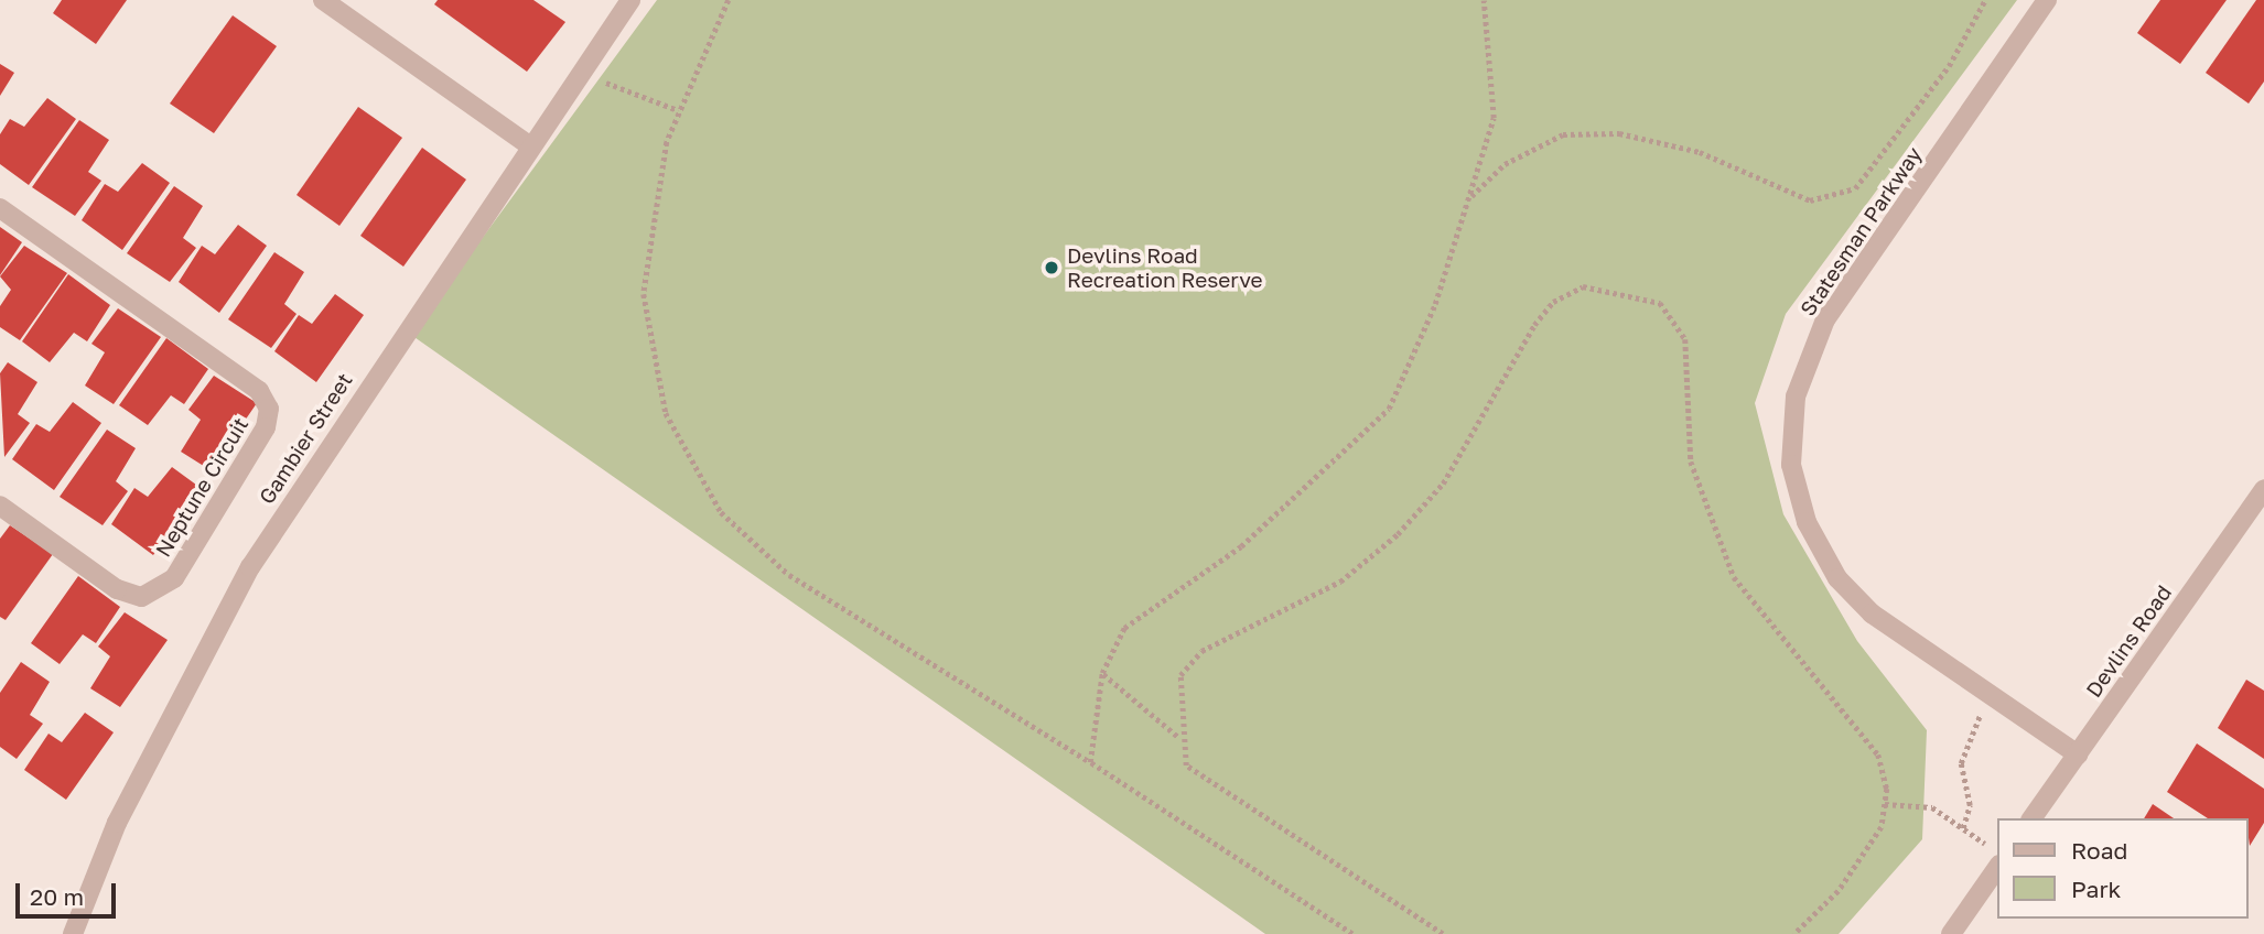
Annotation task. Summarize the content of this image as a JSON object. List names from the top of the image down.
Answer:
{
  "streets": {
    "street": [
      "Statesman Parkway",
      "Gambier Street",
      "Neptune Circuit",
      "Devlins Road"
    ]
  },
  "crossings": [
    ["Statesman Parkway", "Devlins Road"]
  ],
  "places": ["Devlins Road Recreation Reserve"],
  "legend": ["Road", "Park"],
  "scale_bar": "20 m"
}
